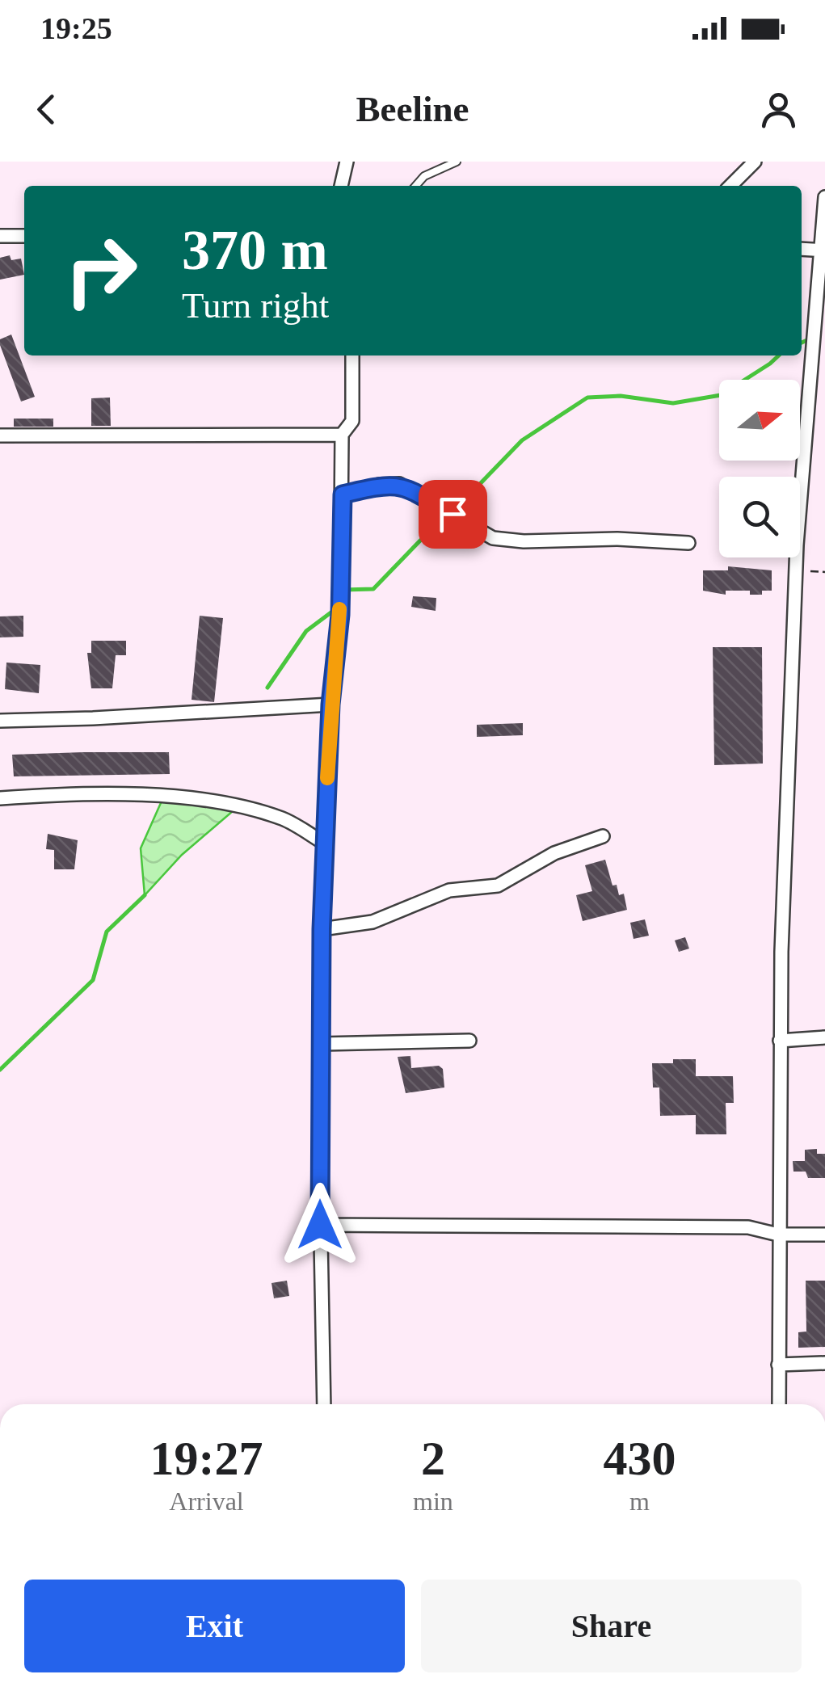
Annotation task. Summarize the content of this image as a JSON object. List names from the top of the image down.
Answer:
{
  "north": "right",
  "page": {
    "status": "19:25",
    "header": "Beeline",
    "turn": ["370 m", "Turn right"],
    "eta": [
      "19:27",
      "Arrival",
      "2",
      "min",
      "430",
      "m"
    ],
    "buttons": ["Exit", "Share"]
  }
}
